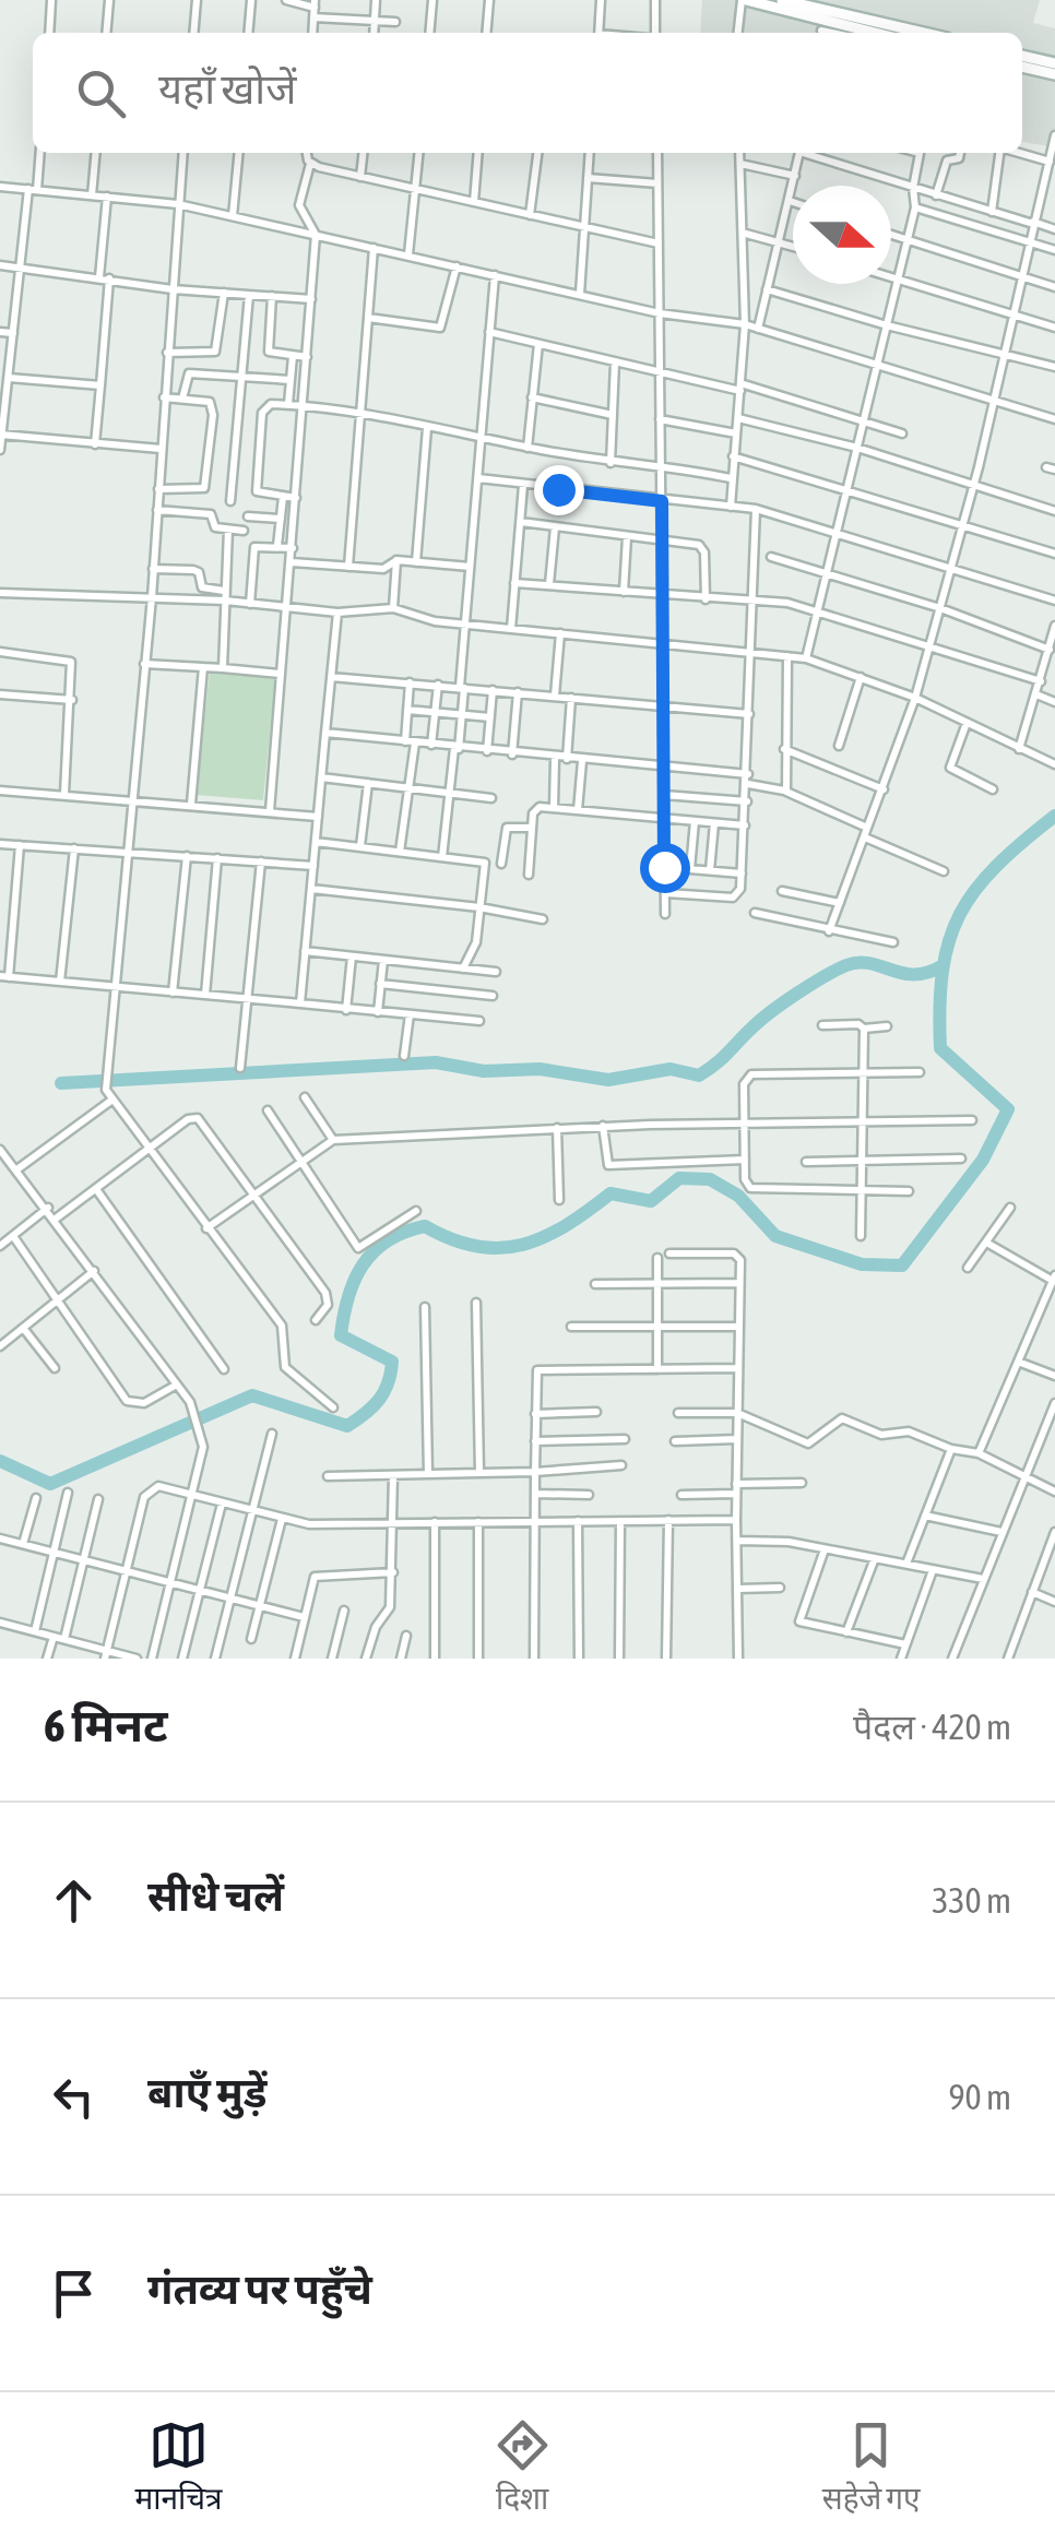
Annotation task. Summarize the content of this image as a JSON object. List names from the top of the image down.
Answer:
{
  "north": "right",
  "page": {
    "search": "यहाँ खोजें",
    "heading": ["6 मिनट", "पैदल · 420 m"],
    "list": [
      ["सीधे चलें", "330 m"],
      ["बाएँ मुड़ें", "90 m"],
      "गंतव्य पर पहुँचे"
    ],
    "nav": ["मानचित्र", "दिशा", "सहेजे गए"]
  }
}
